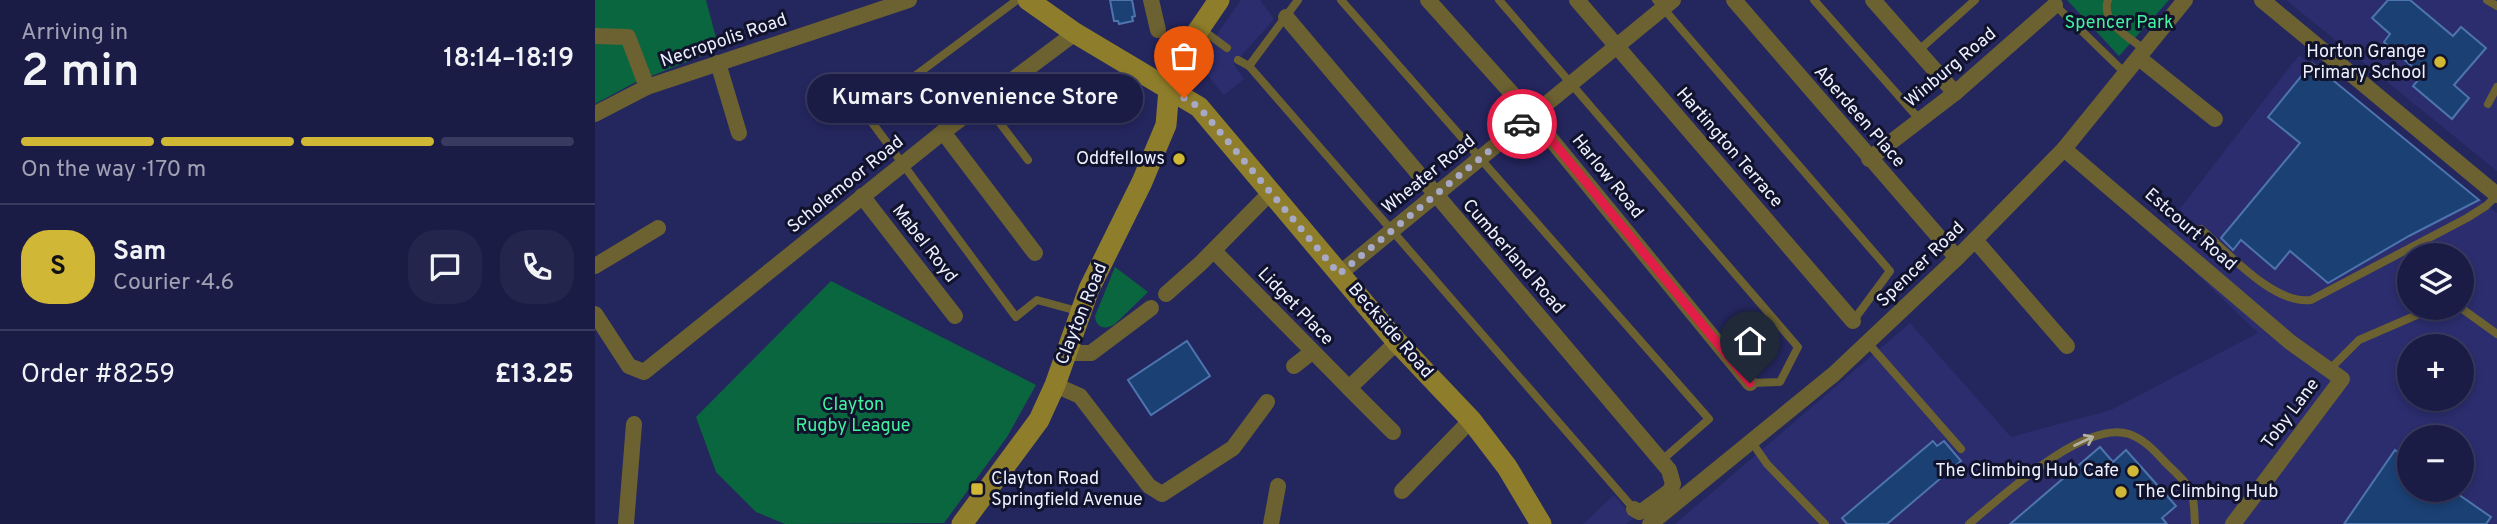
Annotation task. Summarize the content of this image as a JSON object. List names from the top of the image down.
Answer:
{
  "streets": {
    "street": [
      "Necropolis Road",
      "Winburg Road",
      "Aberdeen Place",
      "Hartington Terrace",
      "Wheater Road",
      "Harlow Road",
      "Scholemoor Road",
      "Estcourt Road",
      "Mabel Royd",
      "Cumberland Road",
      "Spencer Road",
      "Lidget Place",
      "Clayton Road",
      "Beckside Road",
      "Toby Lane"
    ]
  },
  "crossings": [
    ["Winburg Road", "Aberdeen Place"],
    ["Aberdeen Place", "Spencer Road"],
    ["Hartington Terrace", "Wheater Road"],
    ["Wheater Road", "Harlow Road"],
    ["Wheater Road", "Cumberland Road"],
    ["Wheater Road", "Beckside Road"],
    ["Scholemoor Road", "Mabel Royd"],
    ["Scholemoor Road", "Beckside Road"],
    ["Estcourt Road", "Spencer Road"],
    ["Estcourt Road", "Toby Lane"],
    ["Clayton Road", "Beckside Road"]
  ],
  "parks": ["Spencer Park", "Clayton Rugby League"],
  "places": {
    "other": [
      "Horton Grange Primary School",
      "Kumars Convenience Store",
      "Oddfellows",
      "The Climbing Hub Cafe",
      "The Climbing Hub"
    ],
    "transit": ["Clayton Road Springfield Avenue"]
  },
  "page": {
    "heading": ["2 min", "Arriving in", "18:14–18:19"],
    "panel": [
      "Sam",
      "Courier · 4.6",
      "Order #8259",
      "£13.25"
    ],
    "bubble": "Kumars Convenience Store",
    "bar": "On the way · 170 m",
    "round": "S",
    "map_buttons": ["+", "−"]
  }
}
